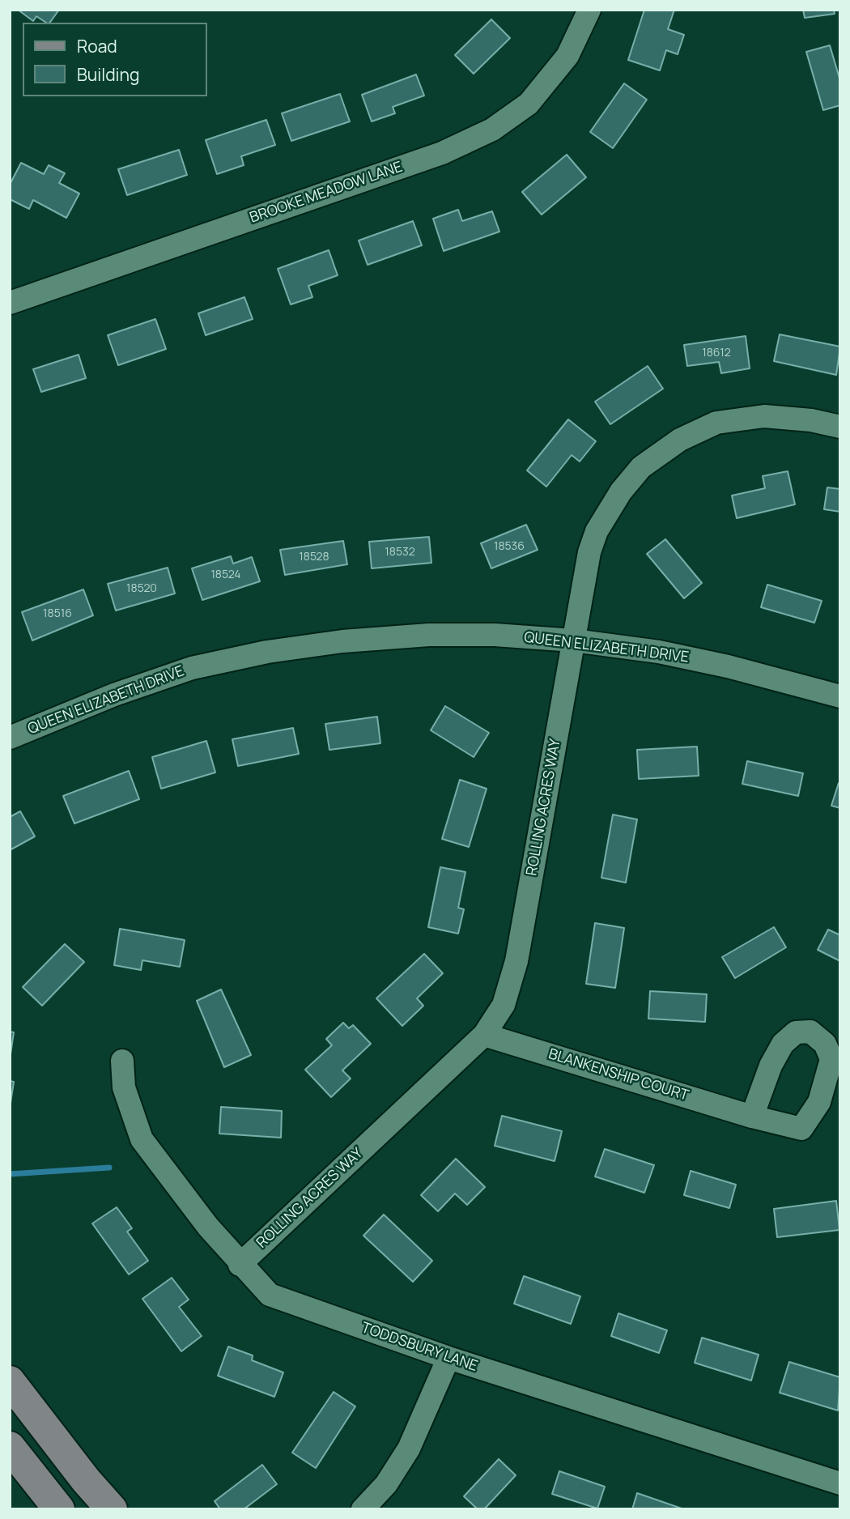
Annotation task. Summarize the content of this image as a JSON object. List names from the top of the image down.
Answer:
{
  "streets": {
    "street": [
      "BROOKE MEADOW LANE",
      "QUEEN ELIZABETH DRIVE",
      "ROLLING ACRES WAY",
      "BLANKENSHIP COURT",
      "TODDSBURY LANE"
    ]
  },
  "crossings": [
    ["QUEEN ELIZABETH DRIVE", "ROLLING ACRES WAY"],
    ["ROLLING ACRES WAY", "BLANKENSHIP COURT"],
    ["ROLLING ACRES WAY", "TODDSBURY LANE"]
  ],
  "house_numbers": [
    "18612",
    "18536",
    "18532",
    "18528",
    "18524",
    "18520",
    "18516"
  ],
  "legend": ["Road", "Building"]
}
